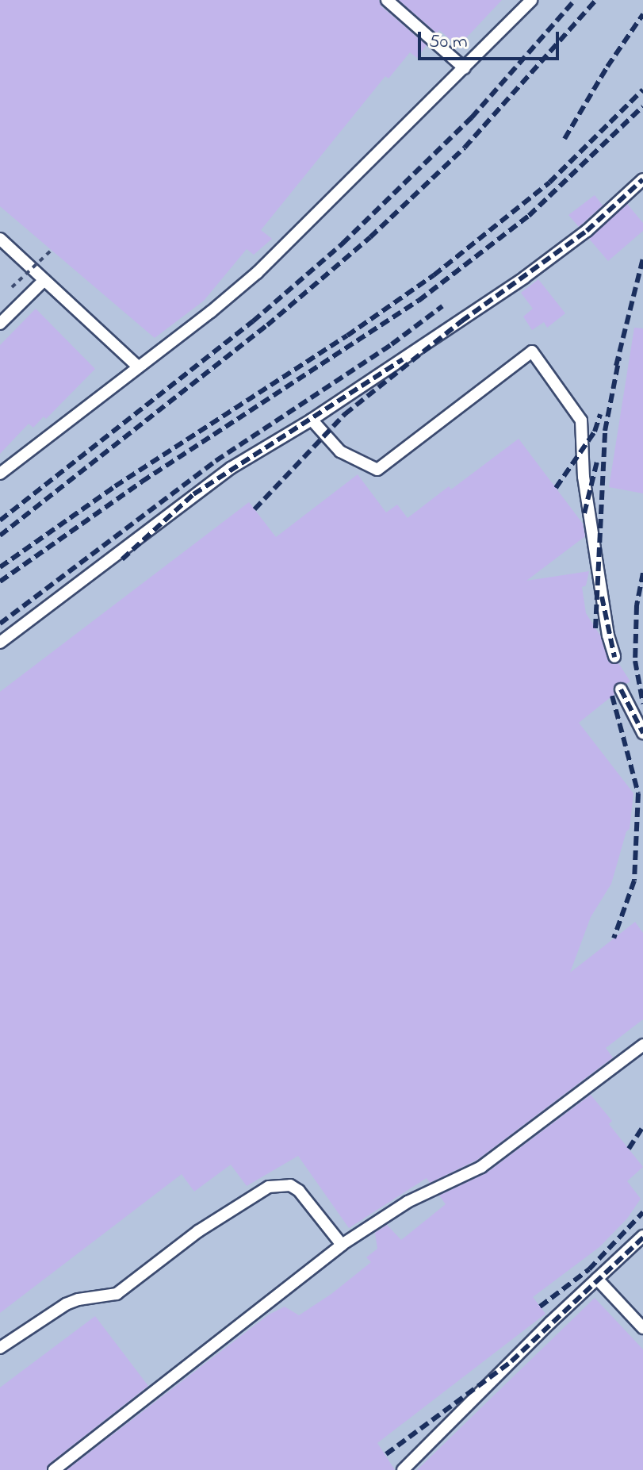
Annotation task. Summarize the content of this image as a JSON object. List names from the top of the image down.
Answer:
{
  "scale_bar": "50 m"
}
